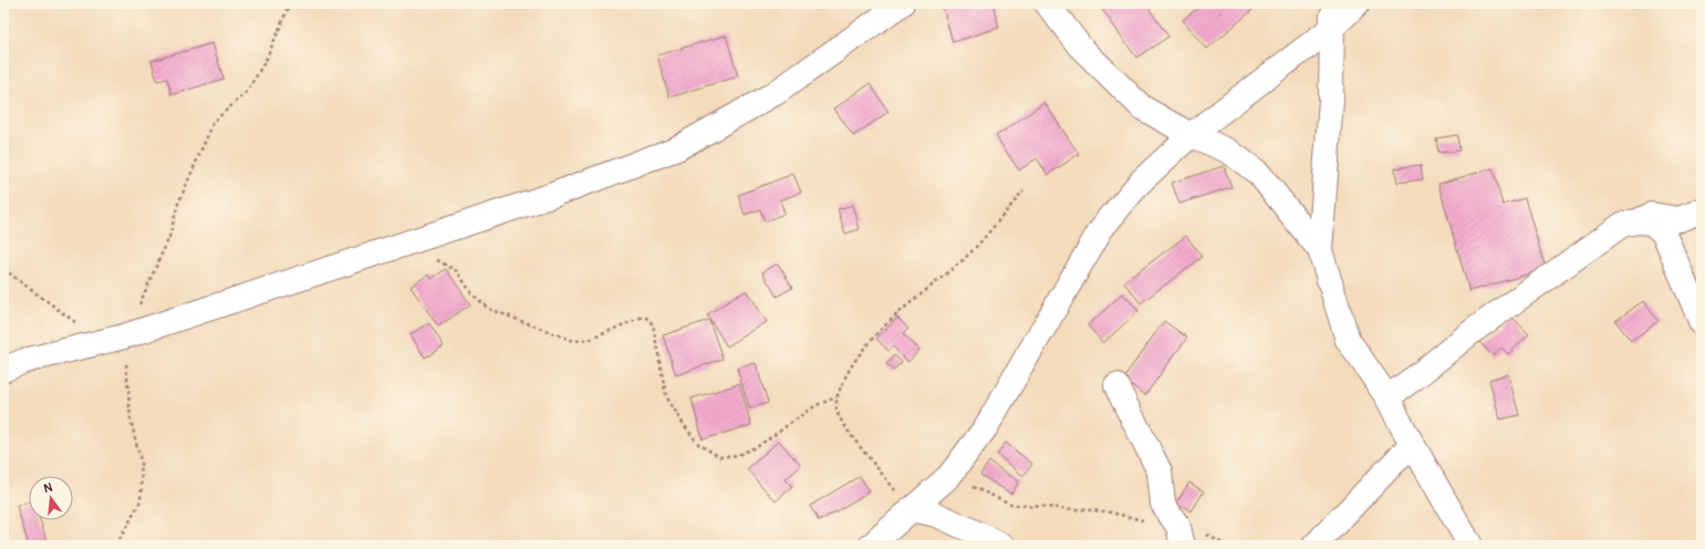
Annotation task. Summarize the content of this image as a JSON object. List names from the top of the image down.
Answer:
{
  "north": "top"
}
